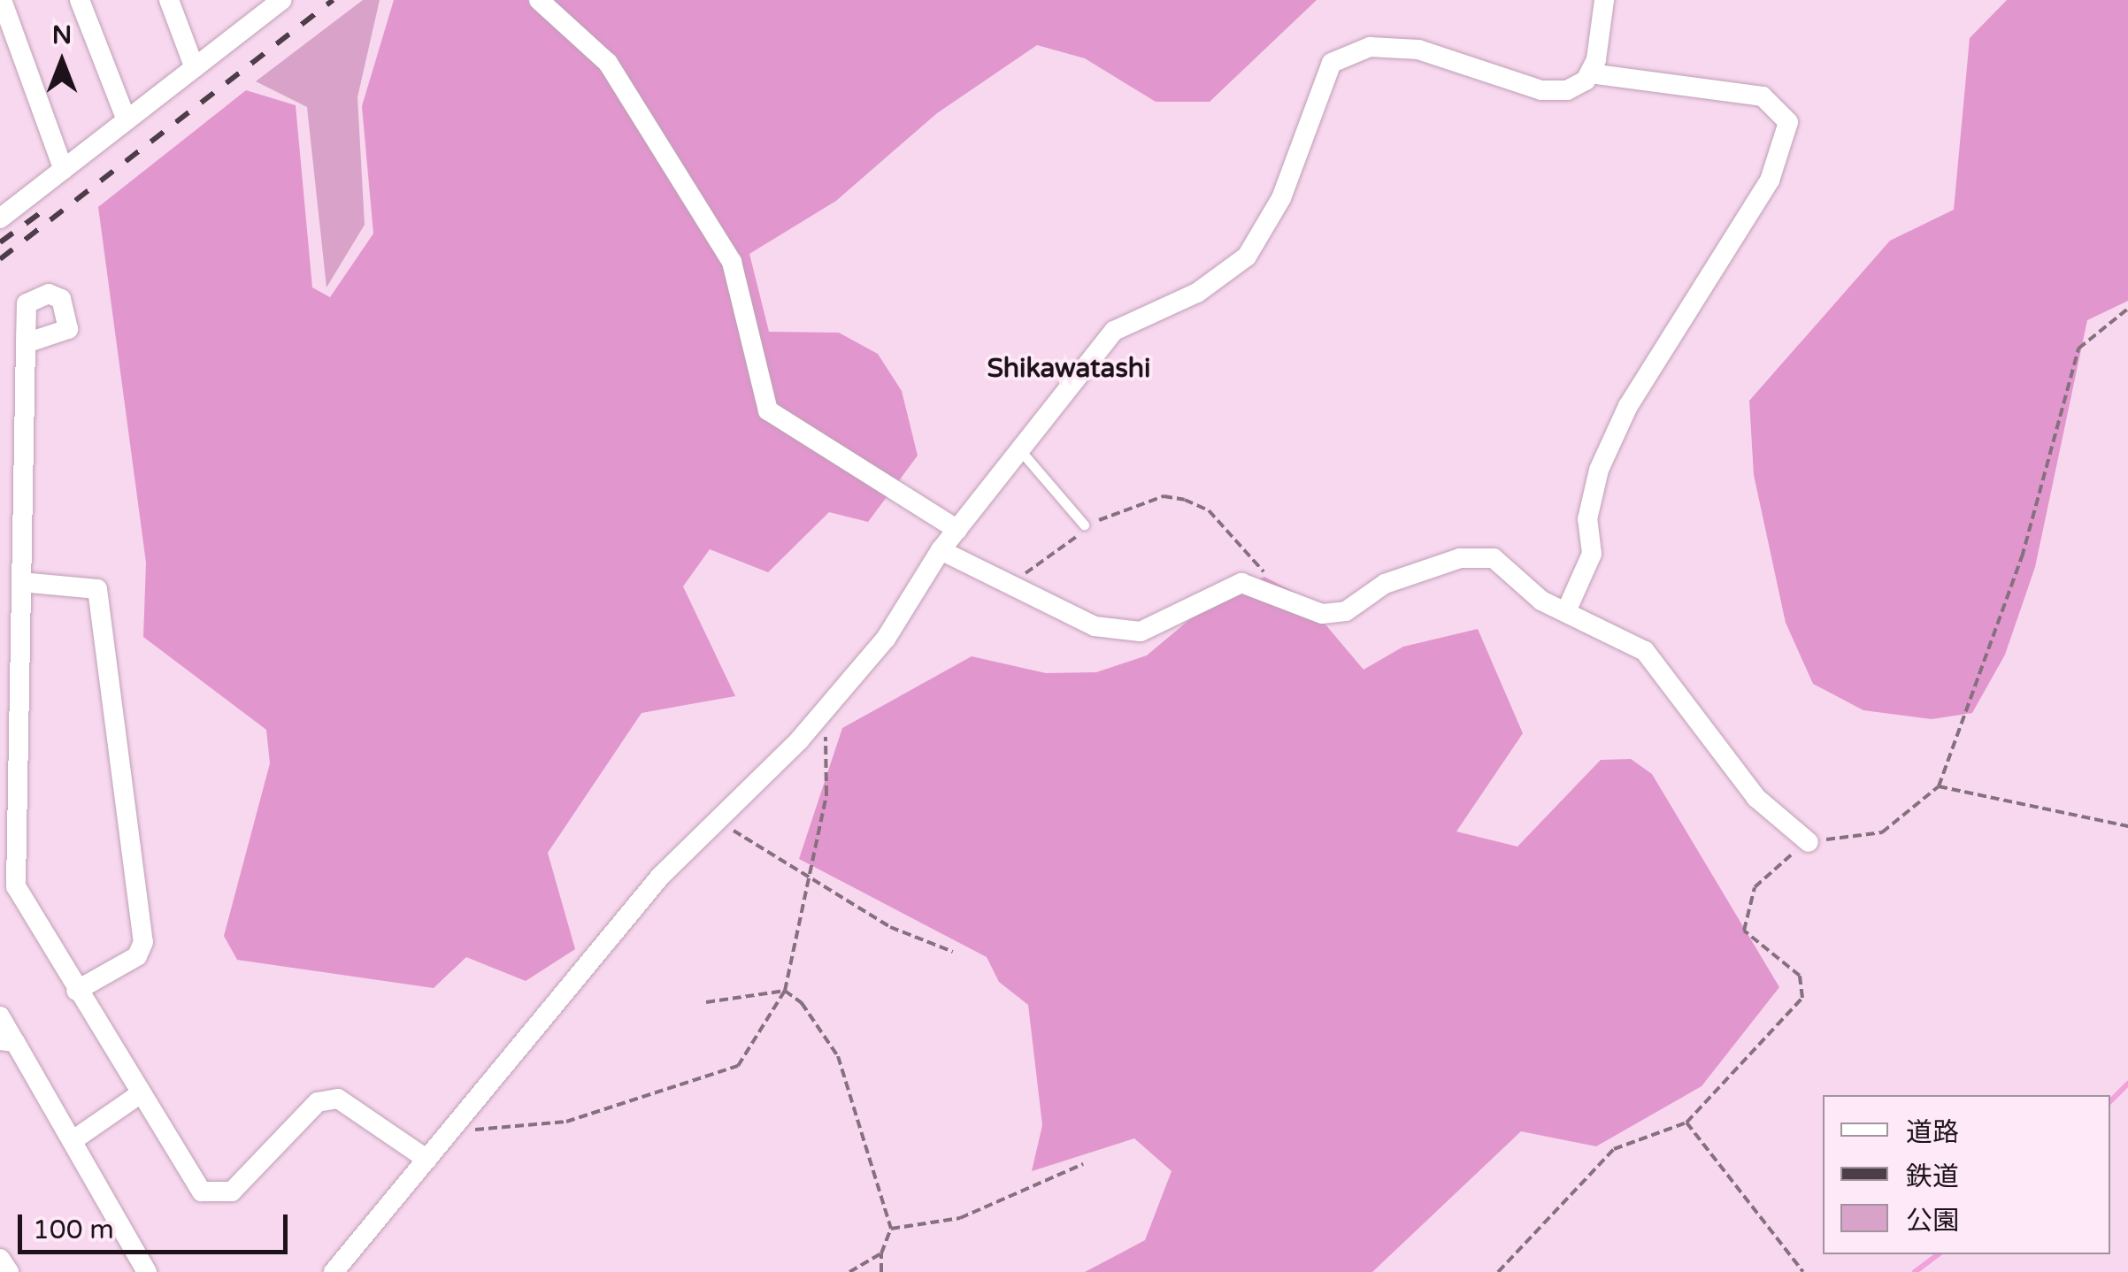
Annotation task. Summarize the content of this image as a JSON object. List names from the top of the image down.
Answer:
{
  "districts": ["Shikawatashi"],
  "legend": ["道路", "鉄道", "公園"],
  "scale_bar": "100 m",
  "north": "top"
}
